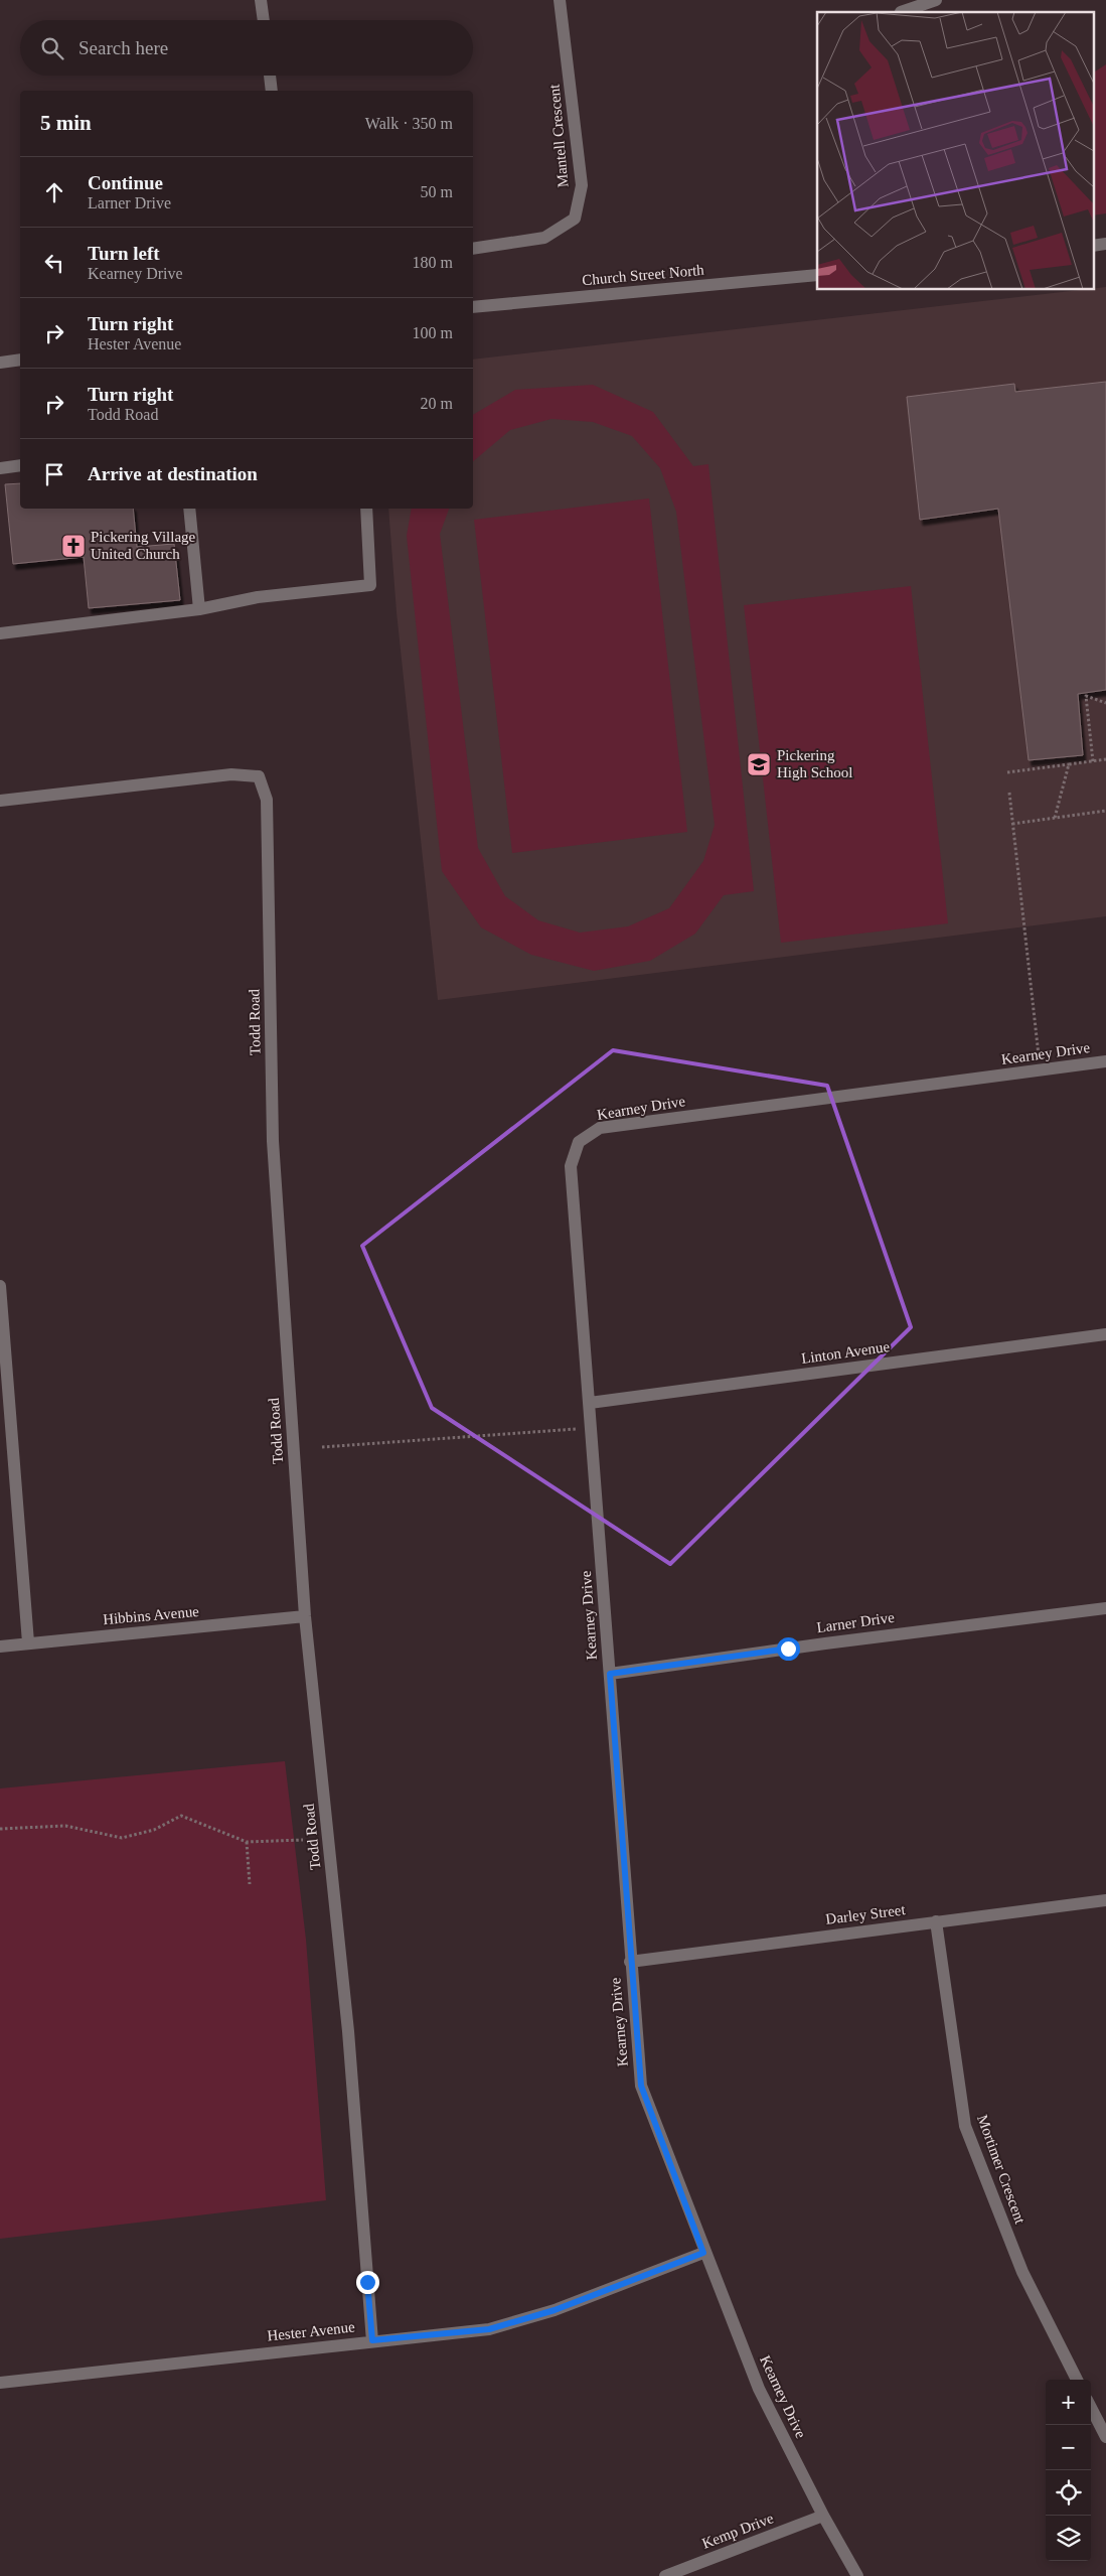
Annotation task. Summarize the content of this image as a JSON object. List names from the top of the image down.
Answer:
{
  "streets": {
    "street": [
      "Mantell Crescent",
      "Church Street North",
      "Todd Road",
      "Kearney Drive",
      "Linton Avenue",
      "Hibbins Avenue",
      "Larner Drive",
      "Darley Street",
      "Mortimer Crescent",
      "Hester Avenue",
      "Kemp Drive"
    ]
  },
  "crossings": [
    ["Todd Road", "Hibbins Avenue"],
    ["Todd Road", "Hester Avenue"],
    ["Kearney Drive", "Linton Avenue"],
    ["Kearney Drive", "Larner Drive"],
    ["Kearney Drive", "Darley Street"],
    ["Kearney Drive", "Hester Avenue"],
    ["Kearney Drive", "Kemp Drive"],
    ["Darley Street", "Mortimer Crescent"]
  ],
  "places": {
    "church": ["Pickering Village United Church"],
    "school or university": ["Pickering High School"]
  },
  "page": {
    "search": "Search here",
    "heading": ["5 min", "Walk · 350 m"],
    "list": [
      ["Continue", "Larner Drive", "50 m"],
      ["Turn left", "Kearney Drive", "180 m"],
      ["Turn right", "Hester Avenue", "100 m"],
      ["Turn right", "Todd Road", "20 m"],
      "Arrive at destination"
    ],
    "map_buttons": ["+", "−"]
  }
}
